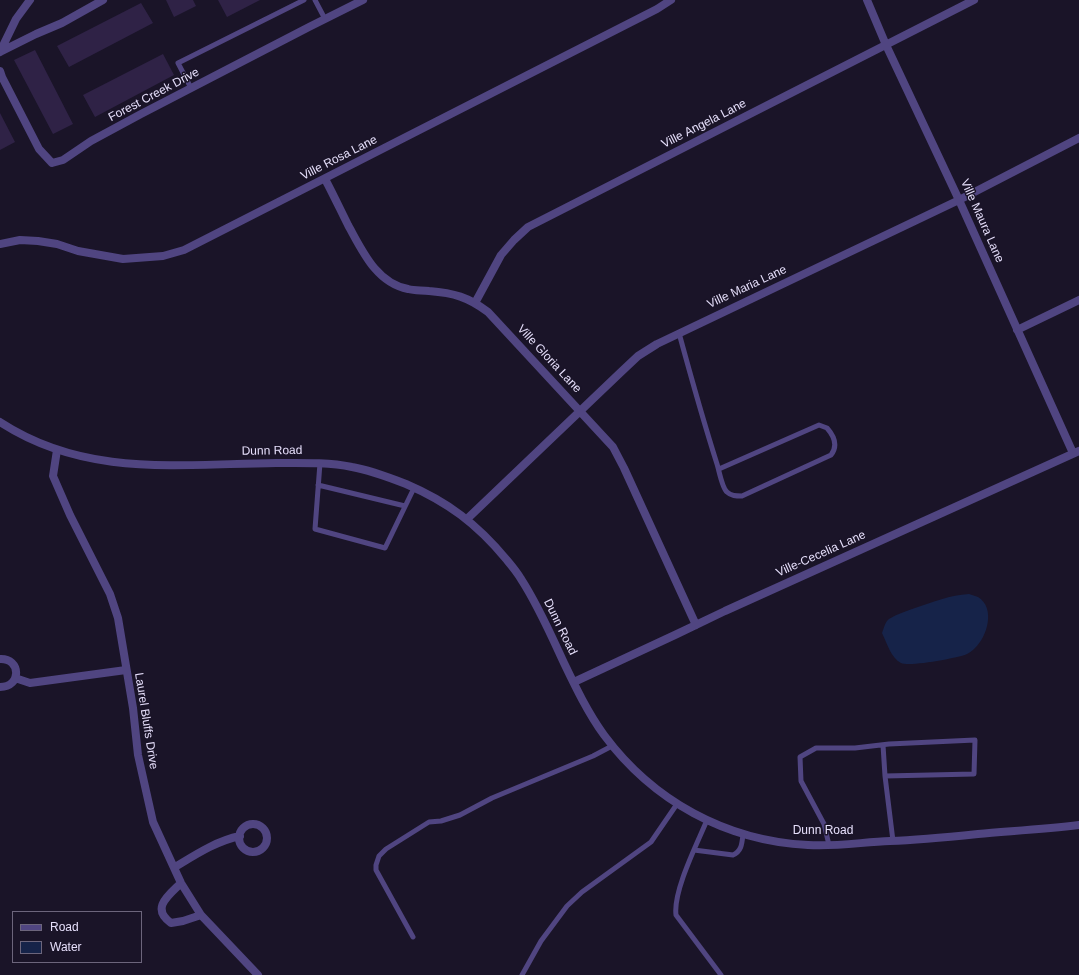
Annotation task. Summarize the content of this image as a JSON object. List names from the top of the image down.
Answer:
{
  "streets": {
    "street": [
      "Forest Creek Drive",
      "Ville Angela Lane",
      "Ville Rosa Lane",
      "Ville Maura Lane",
      "Ville Maria Lane",
      "Ville Gloria Lane",
      "Dunn Road",
      "Ville-Cecelia Lane",
      "Laurel Bluffs Drive"
    ]
  },
  "crossings": [
    ["Ville Angela Lane", "Ville Maura Lane"],
    ["Ville Angela Lane", "Ville Gloria Lane"],
    ["Ville Rosa Lane", "Ville Gloria Lane"],
    ["Ville Maura Lane", "Ville Maria Lane"],
    ["Ville Maura Lane", "Ville-Cecelia Lane"],
    ["Ville Maria Lane", "Ville Gloria Lane"],
    ["Ville Maria Lane", "Dunn Road"],
    ["Ville Gloria Lane", "Ville-Cecelia Lane"],
    ["Dunn Road", "Ville-Cecelia Lane"],
    ["Dunn Road", "Laurel Bluffs Drive"]
  ],
  "legend": ["Road", "Water"]
}
